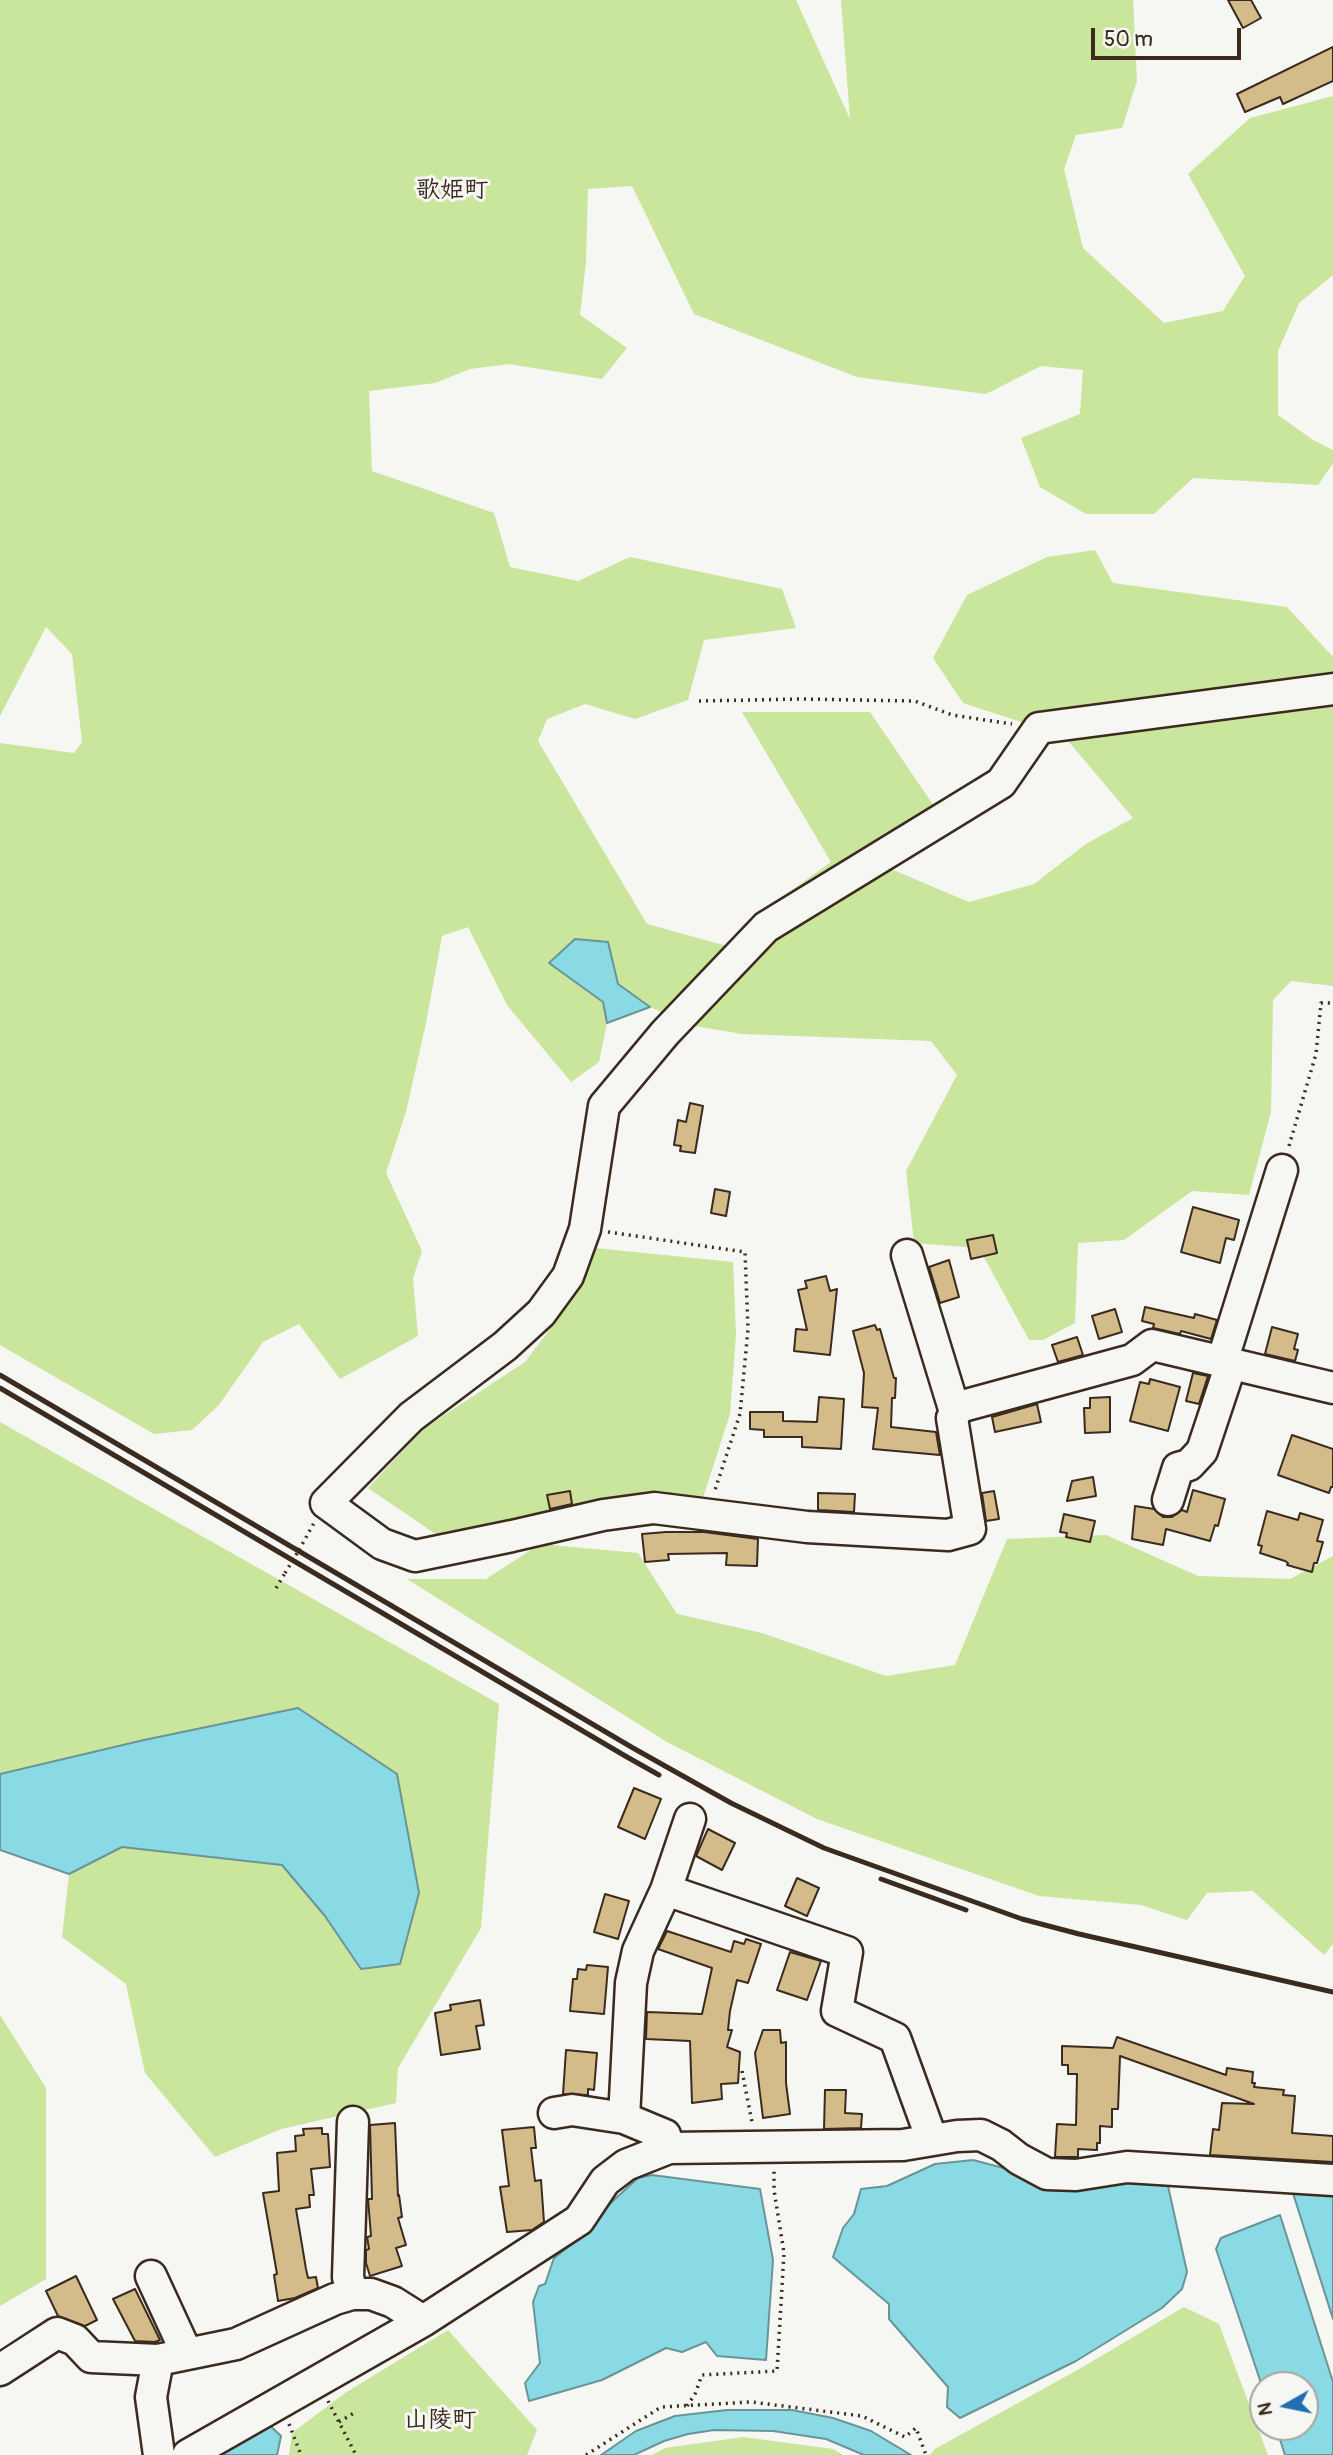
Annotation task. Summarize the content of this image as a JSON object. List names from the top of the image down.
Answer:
{
  "districts": ["歌姫町", "山陵町"],
  "scale_bar": "50 m",
  "north": "left"
}
